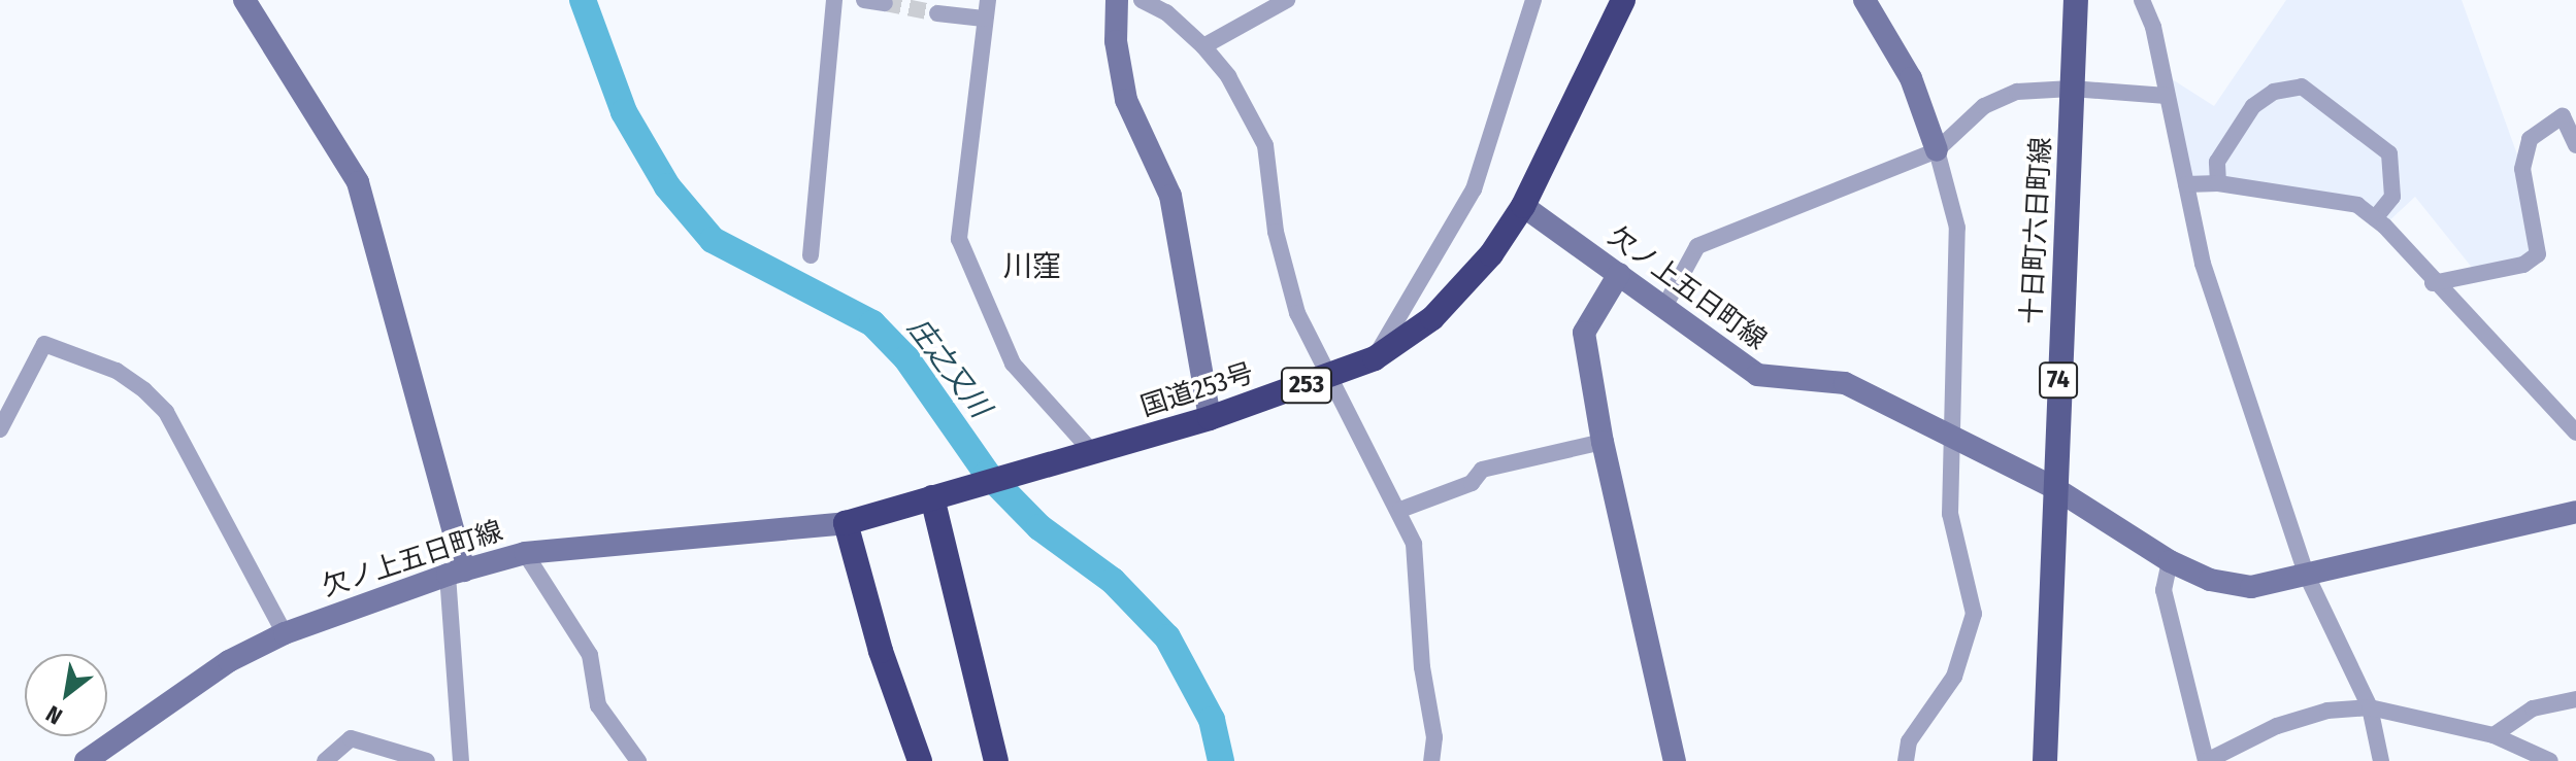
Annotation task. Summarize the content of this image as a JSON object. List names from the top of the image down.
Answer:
{
  "streets": {
    "highway": ["253", "国道253号"],
    "main road": ["十日町六日町線", "74"],
    "street": ["欠ノ上五日町線"]
  },
  "crossings": [
    ["十日町六日町線", "欠ノ上五日町線"],
    ["欠ノ上五日町線", "国道253号"]
  ],
  "districts": ["川窪"],
  "water": ["庄之又川"],
  "north": "bottom left"
}
